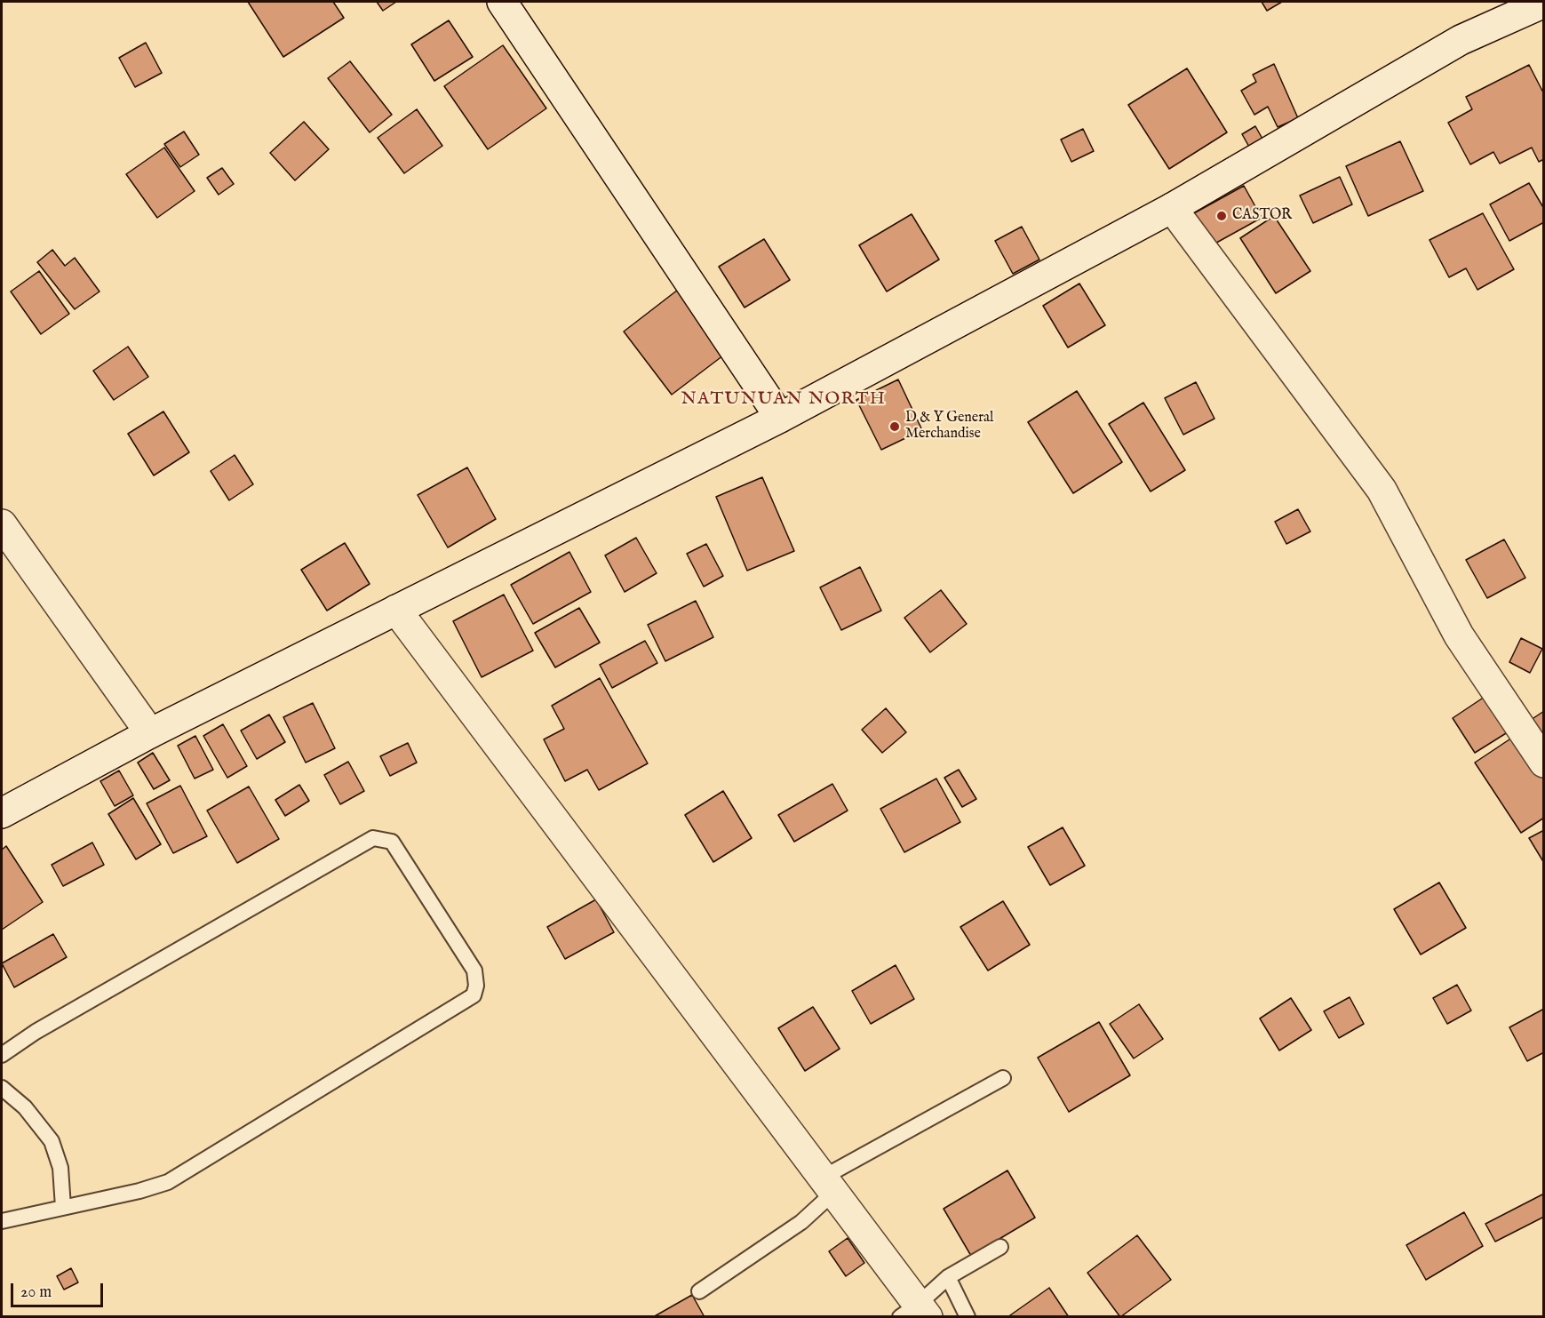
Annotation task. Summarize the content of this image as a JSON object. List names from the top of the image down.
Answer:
{
  "districts": ["NATUNUAN NORTH"],
  "places": ["CASTOR", "D & Y General Merchandise"],
  "scale_bar": "20 m"
}
